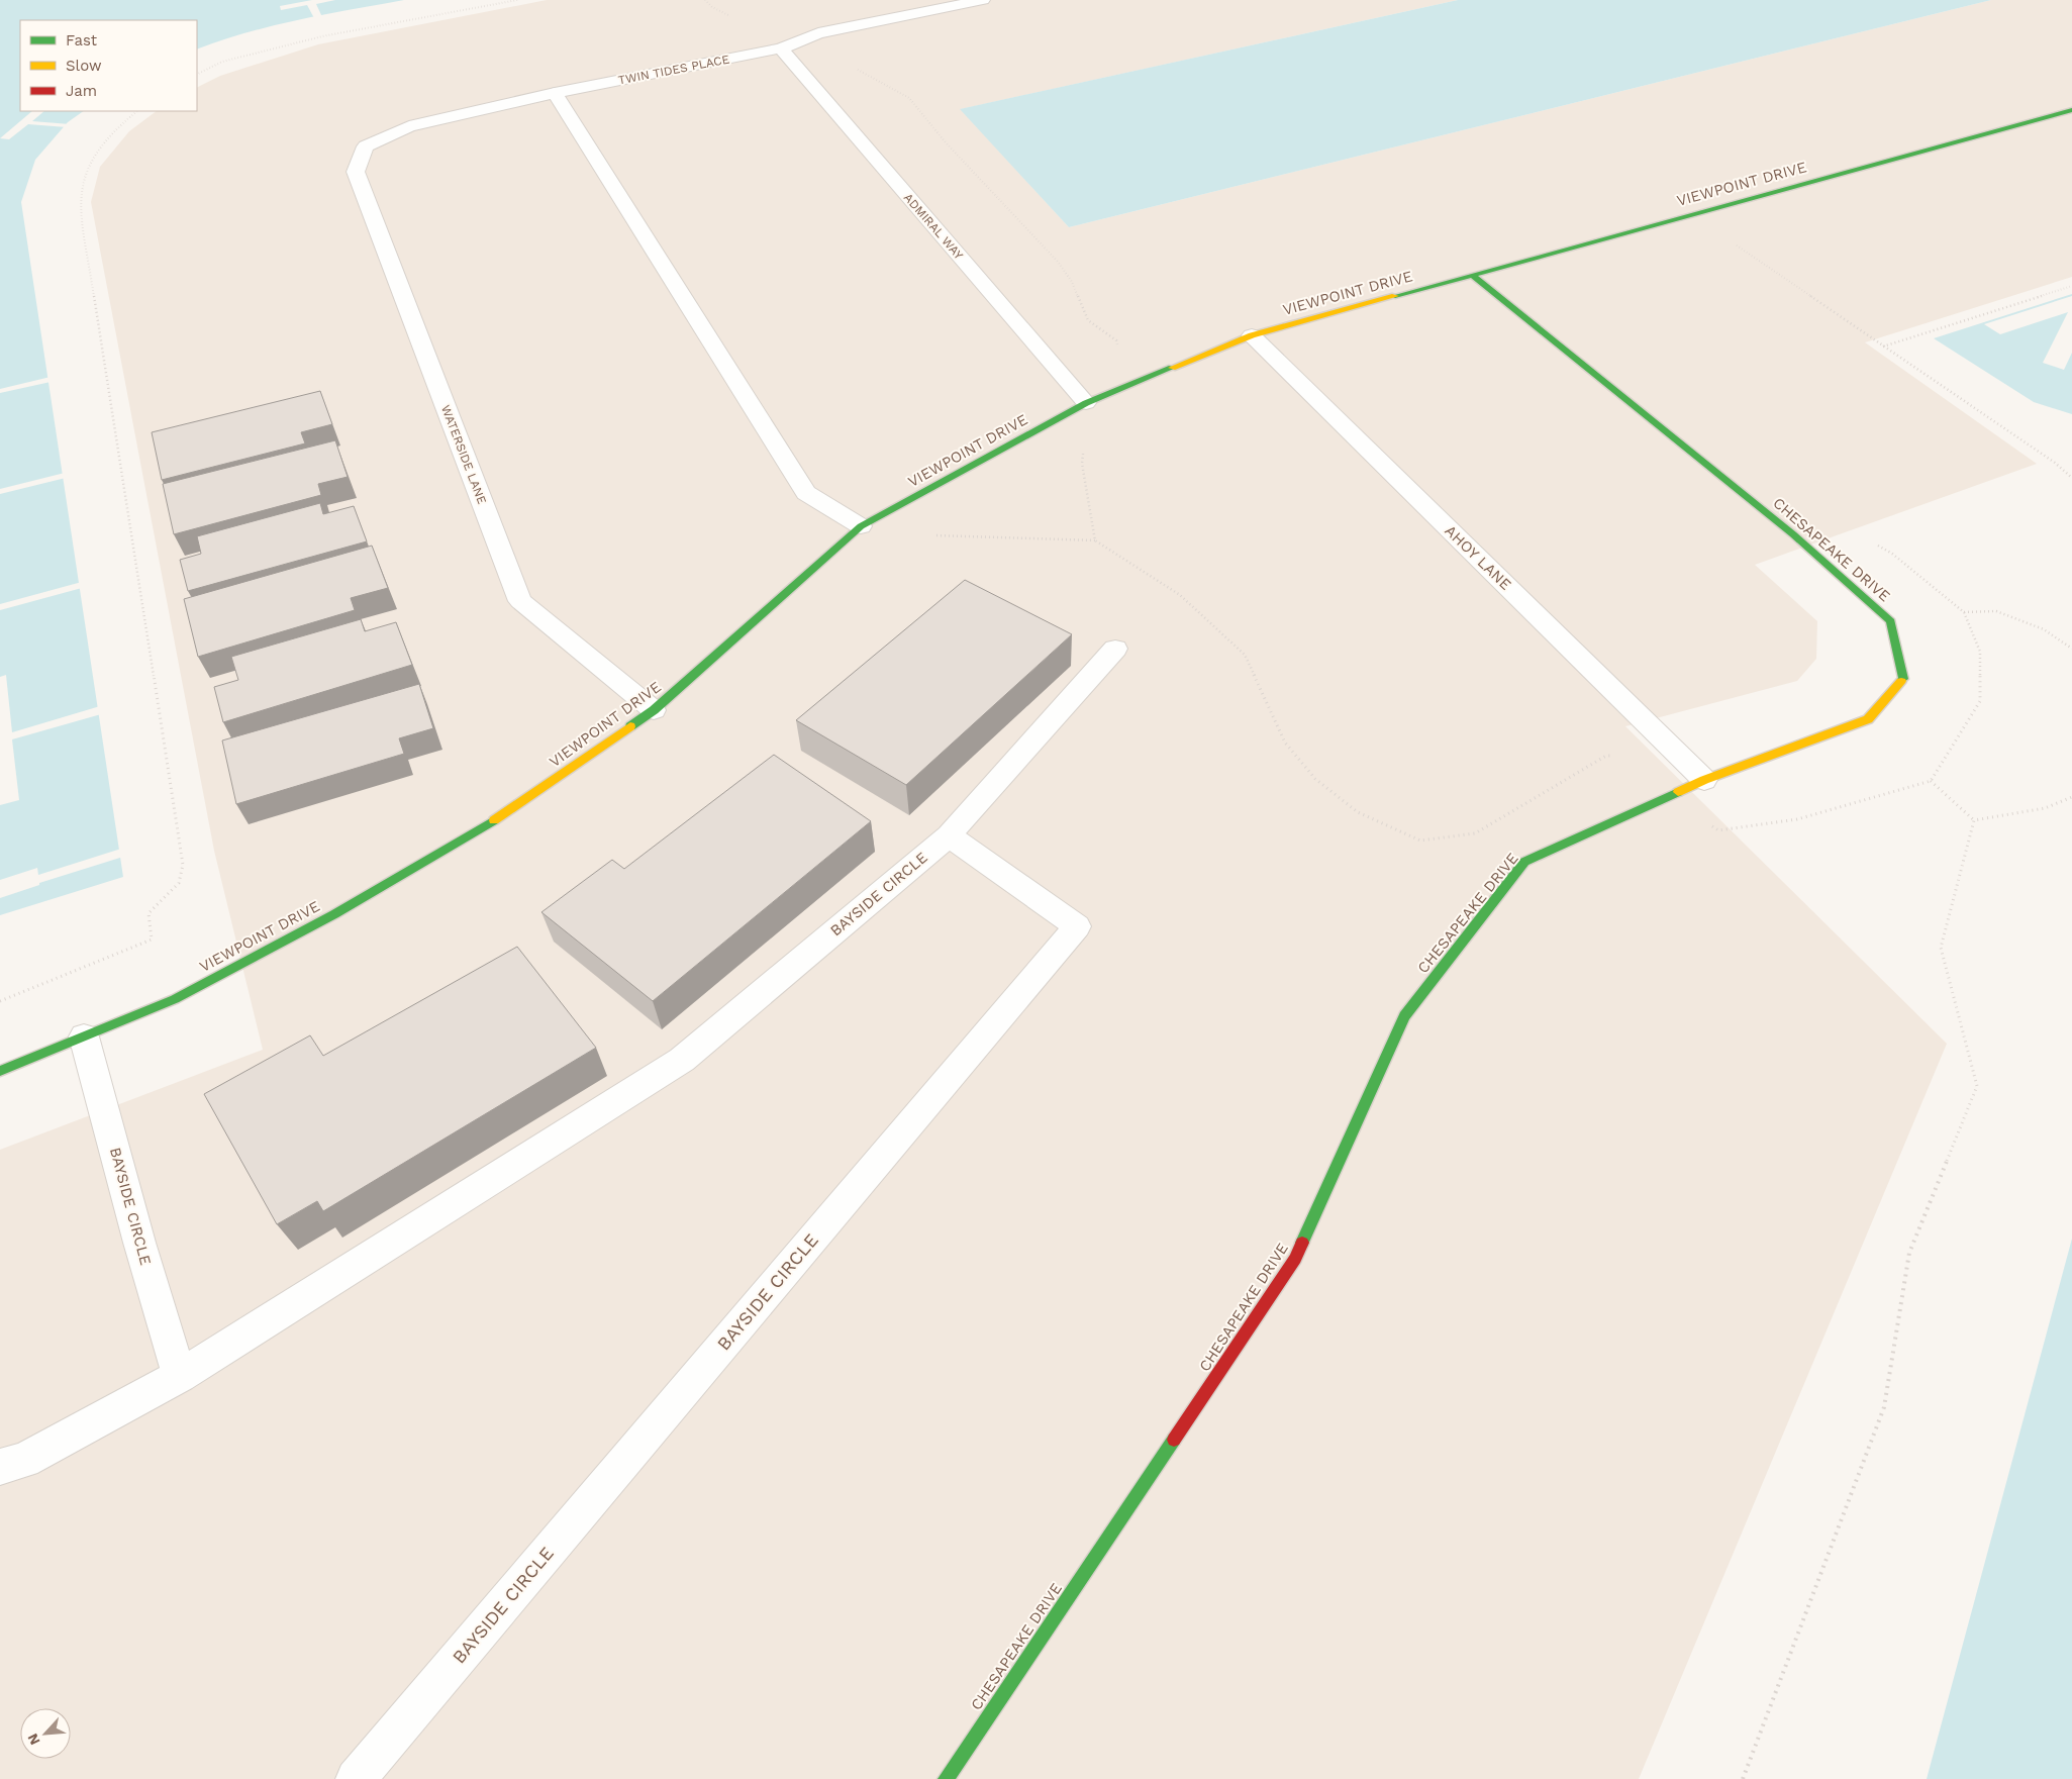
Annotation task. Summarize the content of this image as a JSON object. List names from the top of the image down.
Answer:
{
  "streets": {
    "street": [
      "TWIN TIDES PLACE",
      "VIEWPOINT DRIVE",
      "ADMIRAL WAY",
      "WATERSIDE LANE",
      "CHESAPEAKE DRIVE",
      "AHOY LANE",
      "BAYSIDE CIRCLE"
    ]
  },
  "crossings": [
    ["TWIN TIDES PLACE", "ADMIRAL WAY"],
    ["TWIN TIDES PLACE", "WATERSIDE LANE"],
    ["VIEWPOINT DRIVE", "ADMIRAL WAY"],
    ["VIEWPOINT DRIVE", "WATERSIDE LANE"],
    ["VIEWPOINT DRIVE", "CHESAPEAKE DRIVE"],
    ["VIEWPOINT DRIVE", "AHOY LANE"],
    ["VIEWPOINT DRIVE", "BAYSIDE CIRCLE"],
    ["CHESAPEAKE DRIVE", "AHOY LANE"]
  ],
  "legend": ["Fast", "Slow", "Jam"],
  "north": "bottom left"
}
